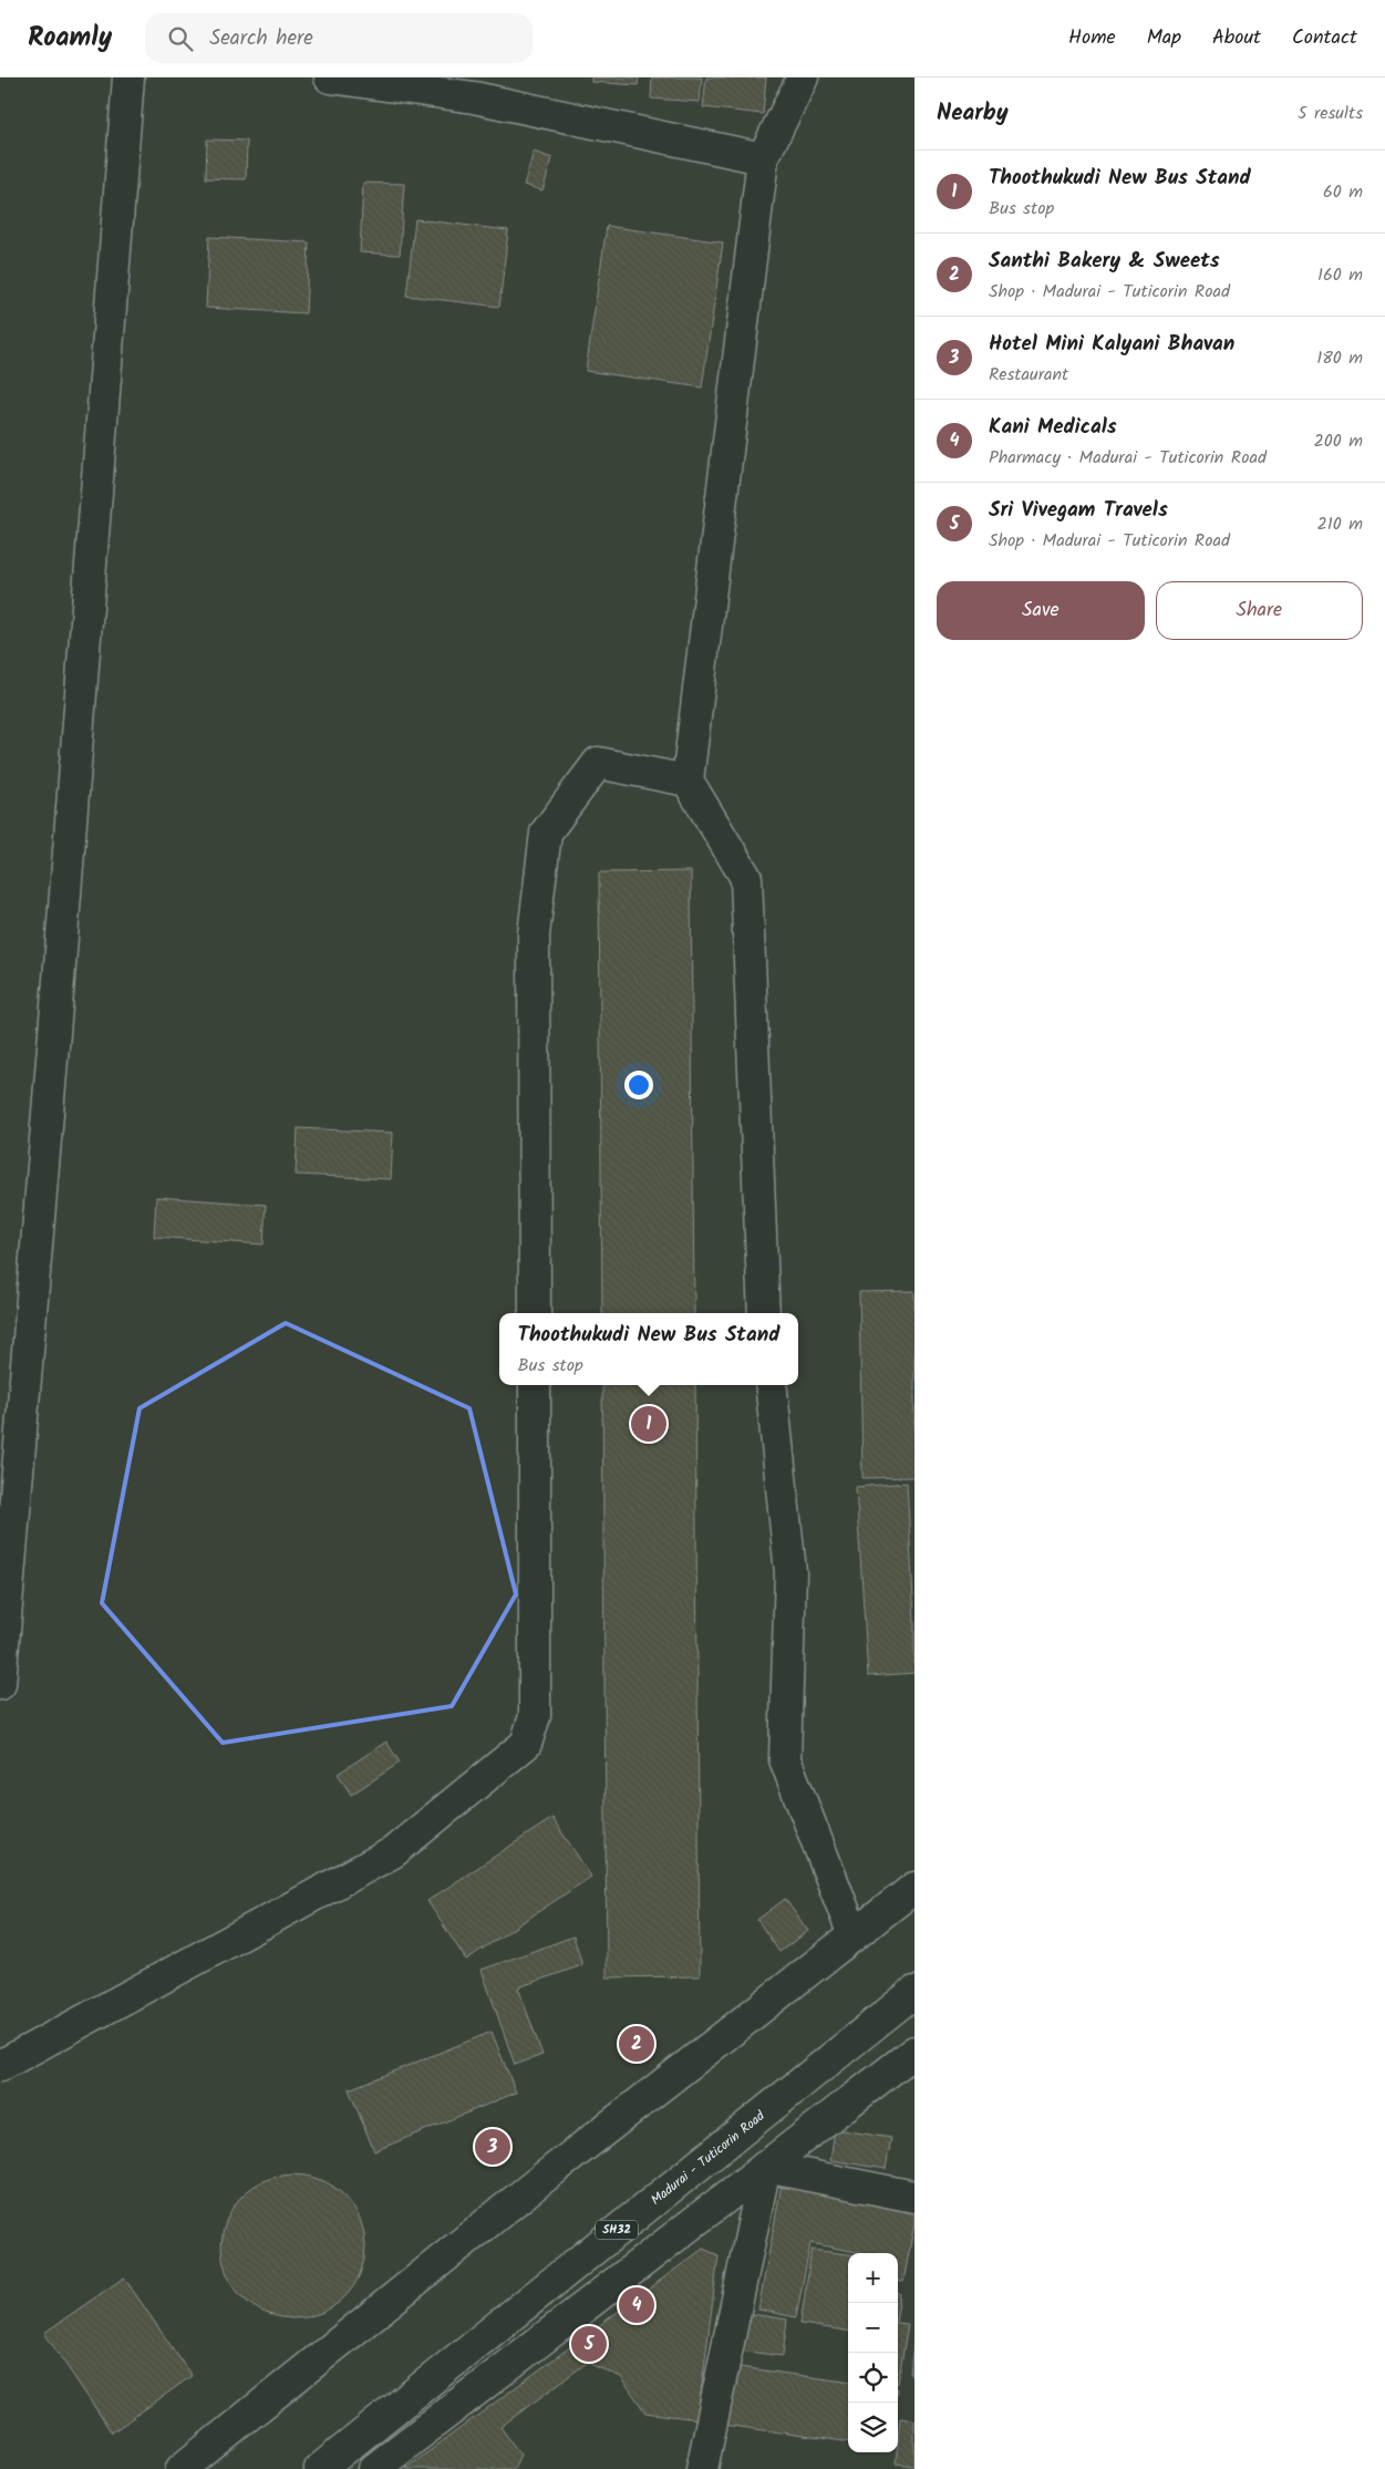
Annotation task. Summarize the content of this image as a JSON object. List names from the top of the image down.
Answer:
{
  "streets": {
    "street": ["Madurai - Tuticorin Road", "SH32"]
  },
  "page": {
    "header": "Roamly",
    "search": "Search here",
    "nav": [
      "Home",
      "Map",
      "About",
      "Contact"
    ],
    "heading": ["Nearby", "5 results"],
    "list": [
      {
        "mark": "1",
        "name": "Thoothukudi New Bus Stand",
        "note": "Bus stop",
        "value": "60 m"
      },
      {
        "mark": "2",
        "name": "Santhi Bakery & Sweets",
        "note": "Shop · Madurai - Tuticorin Road",
        "value": "160 m"
      },
      {
        "mark": "3",
        "name": "Hotel Mini Kalyani Bhavan",
        "note": "Restaurant",
        "value": "180 m"
      },
      {
        "mark": "4",
        "name": "Kani Medicals",
        "note": "Pharmacy · Madurai - Tuticorin Road",
        "value": "200 m"
      },
      {
        "mark": "5",
        "name": "Sri Vivegam Travels",
        "note": "Shop · Madurai - Tuticorin Road",
        "value": "210 m"
      }
    ],
    "buttons": ["Save", "Share"],
    "popup": ["Thoothukudi New Bus Stand", "Bus stop"],
    "pins": [
      "1",
      "2",
      "3",
      "4",
      "5"
    ],
    "map_buttons": ["+", "−"]
  }
}
